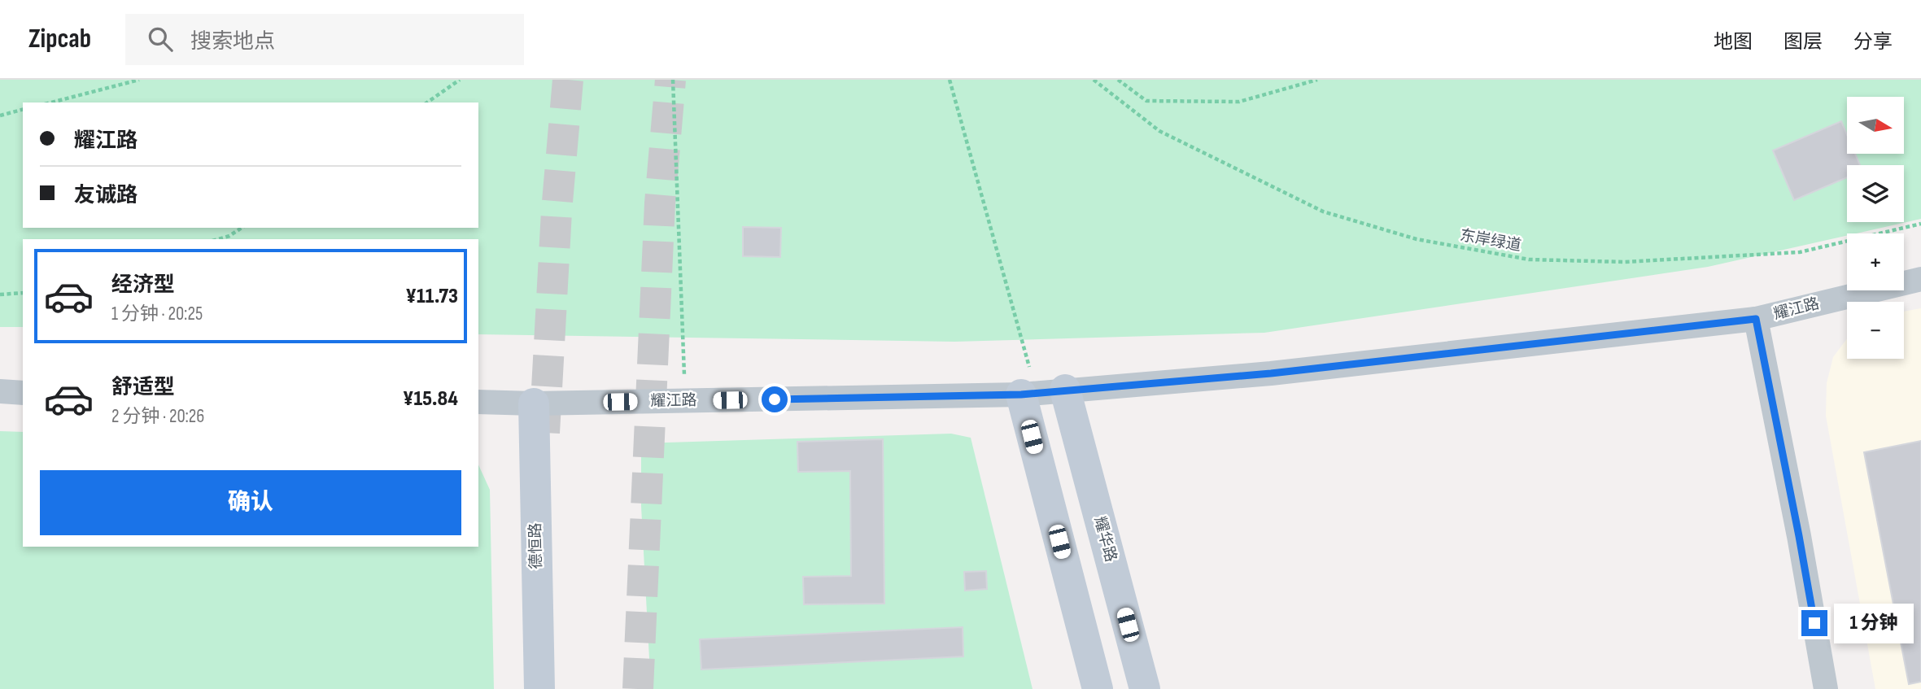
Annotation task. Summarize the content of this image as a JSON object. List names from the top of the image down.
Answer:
{
  "streets": {
    "main road": ["耀华路", "德恒路"],
    "street": ["耀江路"],
    "path": ["东岸绿道"]
  },
  "crossings": [
    ["耀江路", "耀华路"],
    ["耀江路", "德恒路"]
  ],
  "north": "right",
  "page": {
    "header": "Zipcab",
    "search": "搜索地点",
    "nav": ["地图", "图层", "分享"],
    "map_buttons": ["+", "−"],
    "banner": ["耀江路", "友诚路"],
    "list": [
      {
        "name": "经济型",
        "note": "1 分钟 · 20:25",
        "value": "¥11.73"
      },
      {
        "name": "舒适型",
        "note": "2 分钟 · 20:26",
        "value": "¥15.84"
      }
    ],
    "buttons": "确认",
    "bubble": "1 分钟"
  }
}
